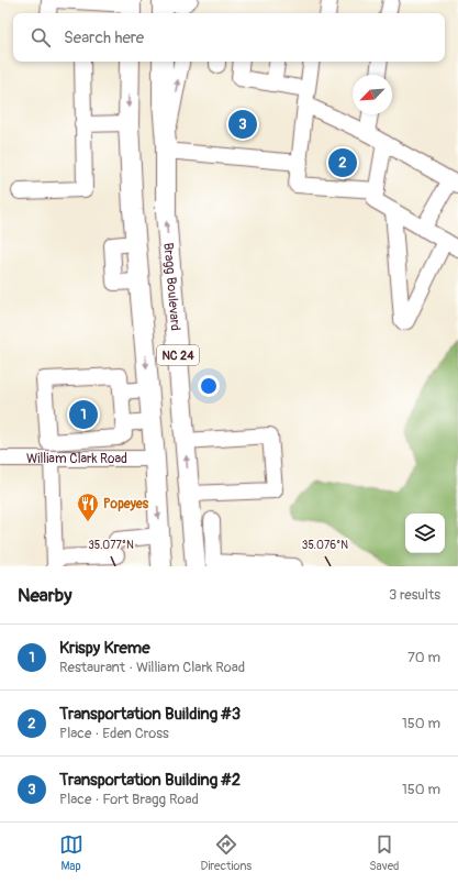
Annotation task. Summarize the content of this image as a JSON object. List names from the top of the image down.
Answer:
{
  "streets": {
    "main road": ["Bragg Boulevard", "NC 24"],
    "street": ["William Clark Road"]
  },
  "crossings": [
    ["NC 24", "William Clark Road"]
  ],
  "places": {
    "restaurant": ["Popeyes"]
  },
  "north": "bottom left",
  "page": {
    "search": "Search here",
    "pins": ["3", "2", "1"],
    "heading": ["Nearby", "3 results"],
    "list": [
      {
        "mark": "1",
        "name": "Krispy Kreme",
        "note": "Restaurant · William Clark Road",
        "value": "70 m"
      },
      {
        "mark": "2",
        "name": "Transportation Building #3",
        "note": "Place · Eden Cross",
        "value": "150 m"
      },
      {
        "mark": "3",
        "name": "Transportation Building #2",
        "note": "Place · Fort Bragg Road",
        "value": "150 m"
      }
    ],
    "nav": ["Map", "Directions", "Saved"]
  },
  "coordinates": ["35.077°N", "35.076°N"]
}
